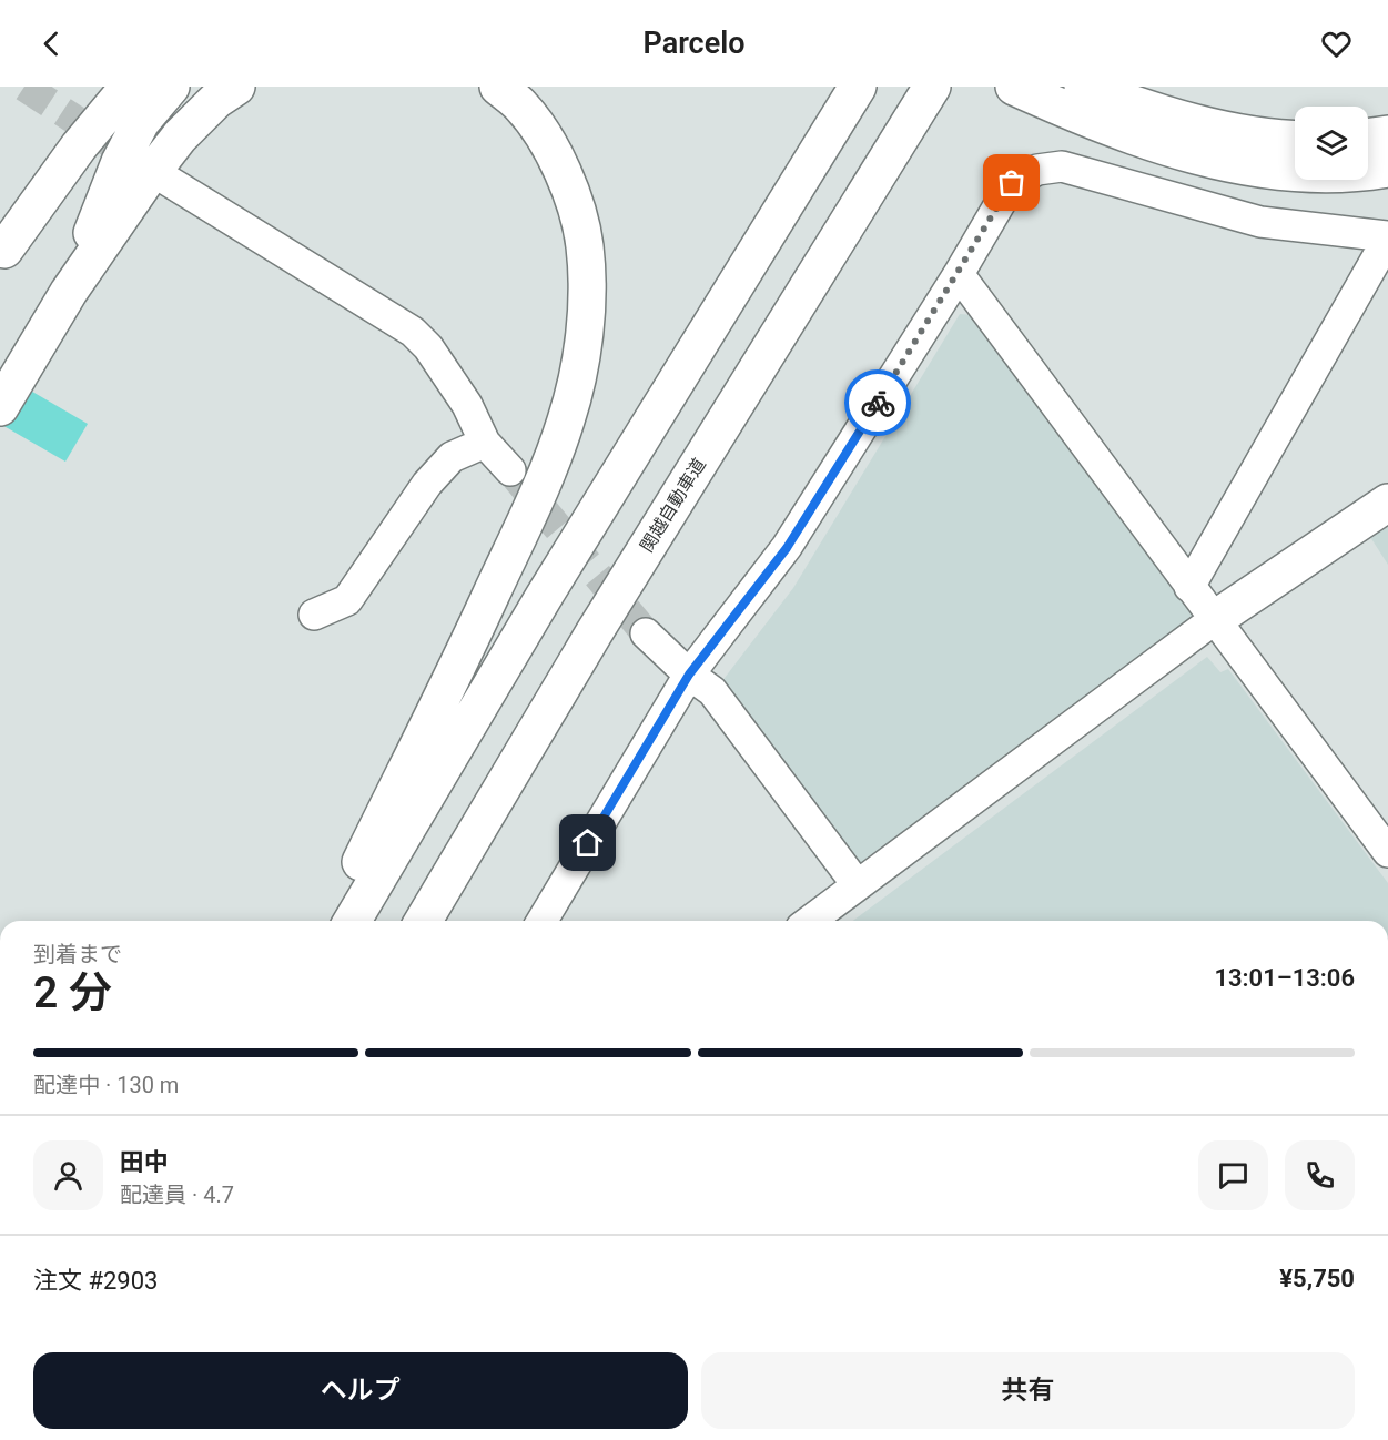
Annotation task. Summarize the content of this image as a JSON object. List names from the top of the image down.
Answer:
{
  "streets": {
    "main road": ["関越自動車道"]
  },
  "page": {
    "header": "Parcelo",
    "heading": ["2 分", "到着まで", "13:01–13:06"],
    "panel": [
      "田中",
      "配達員 · 4.7",
      "注文 #2903",
      "¥5,750"
    ],
    "bar": "配達中 · 130 m",
    "buttons": ["ヘルプ", "共有"]
  }
}
